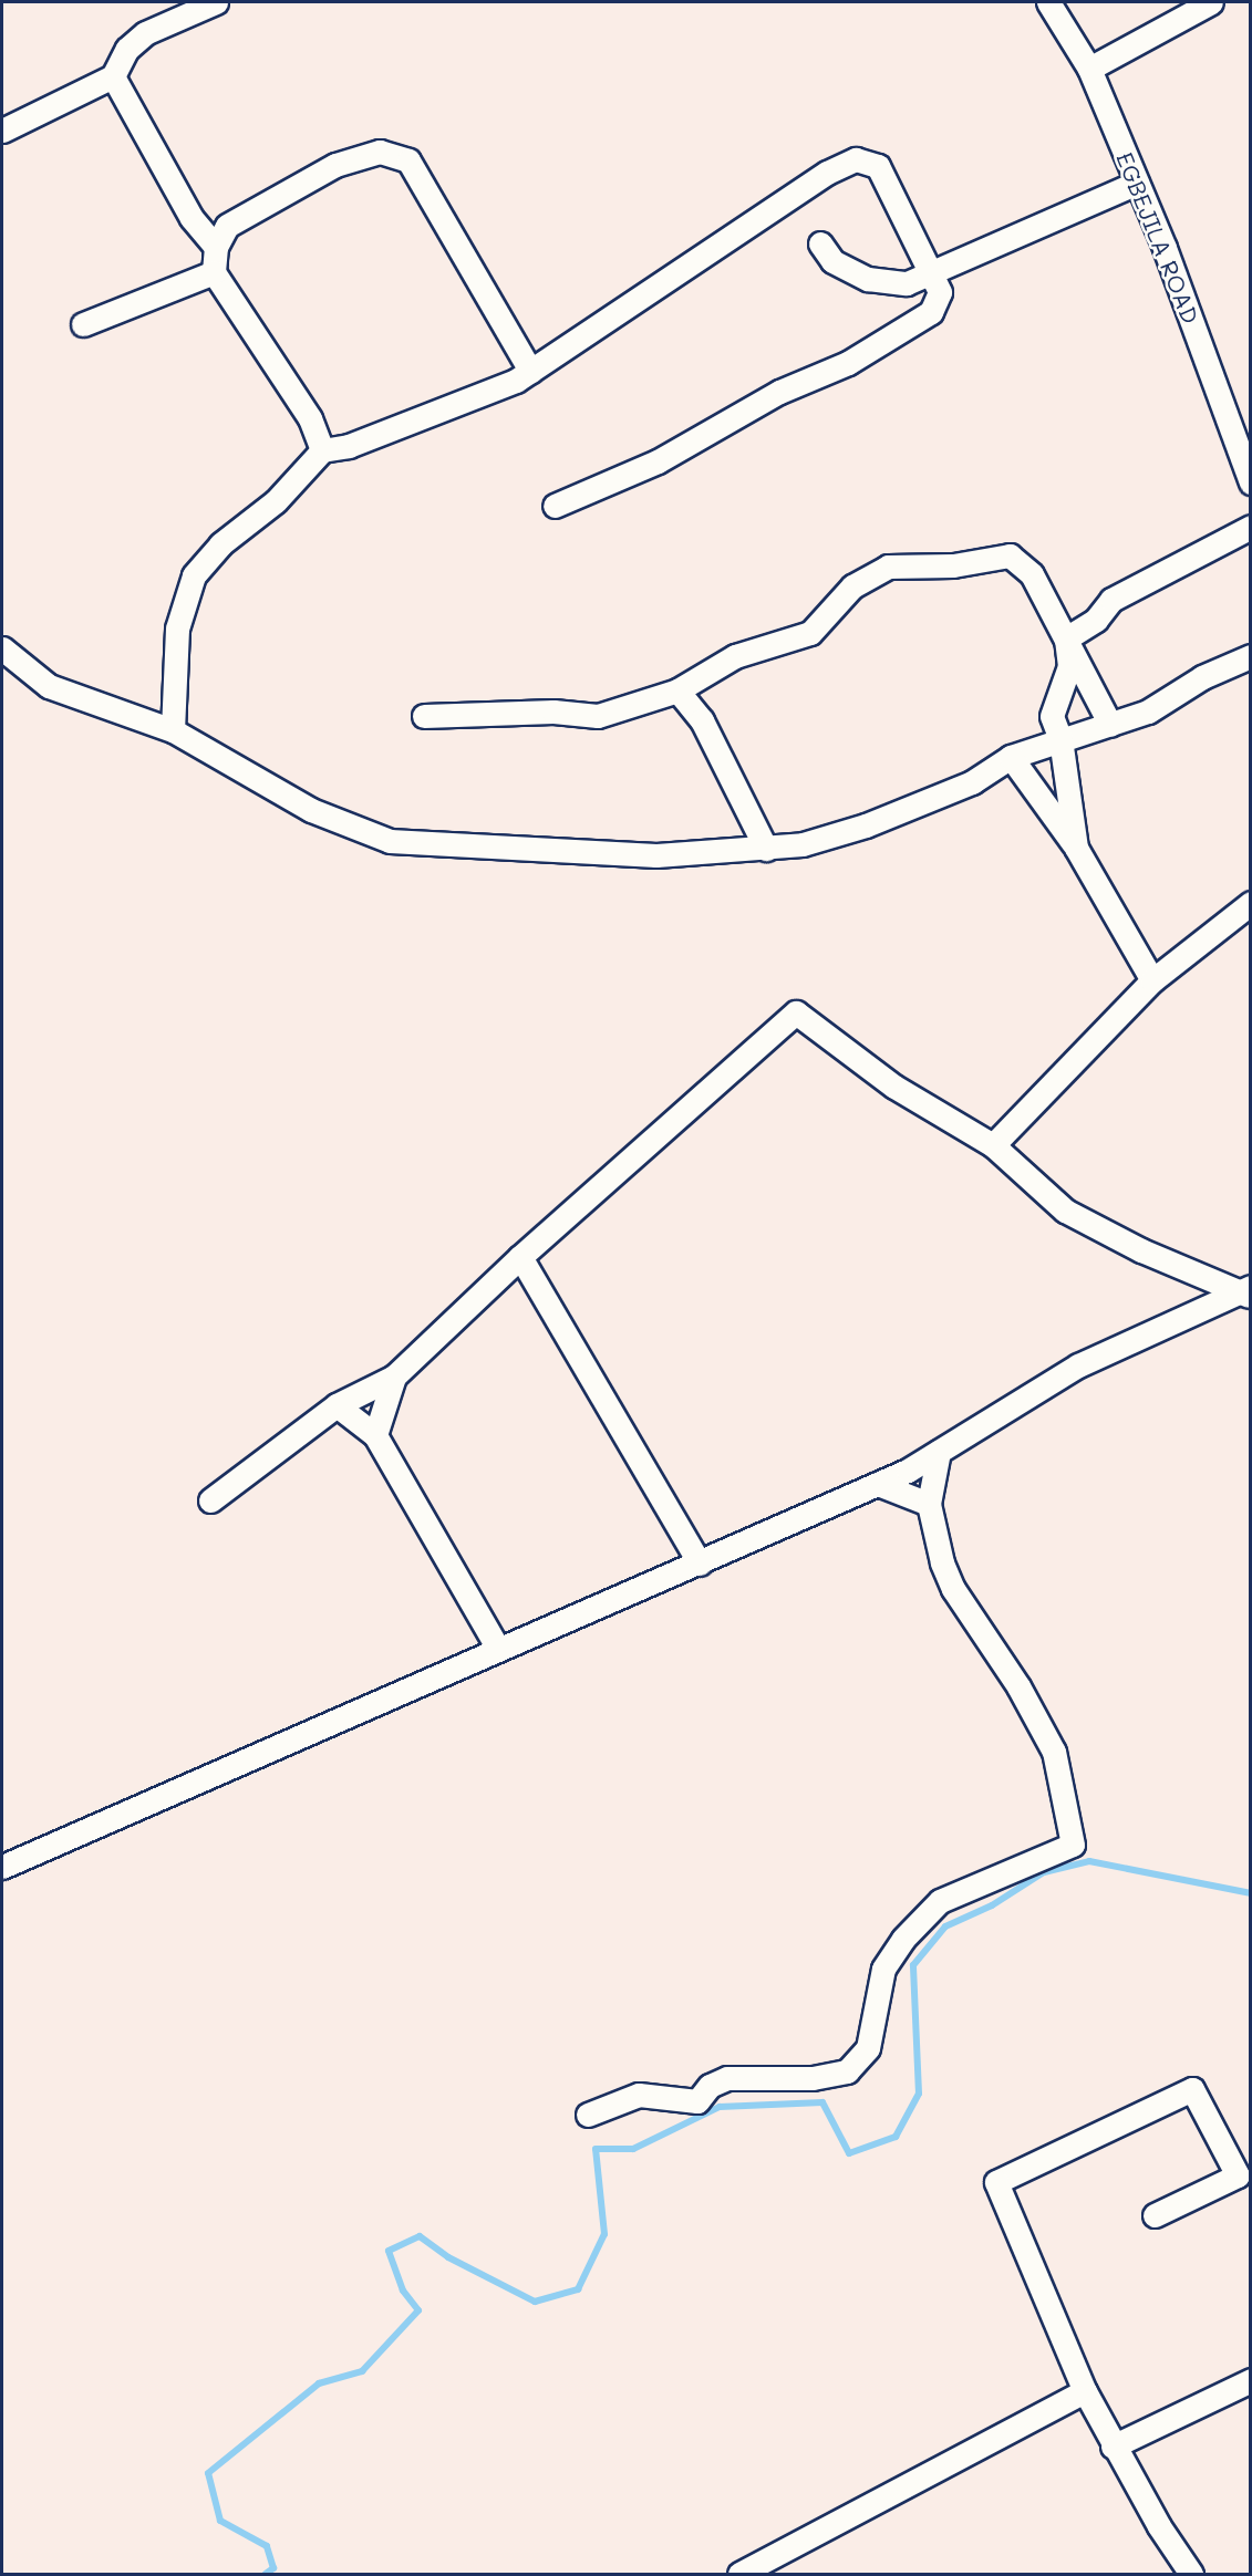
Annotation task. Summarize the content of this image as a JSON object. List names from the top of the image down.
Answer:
{
  "streets": {
    "street": ["EGBEJILA ROAD"]
  }
}
